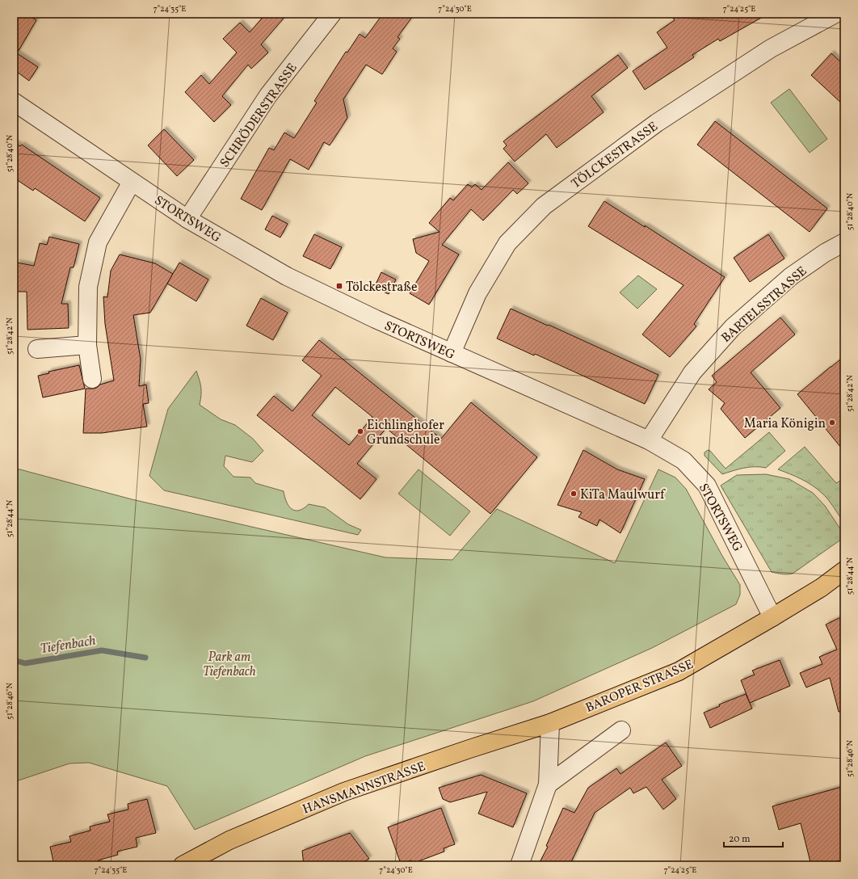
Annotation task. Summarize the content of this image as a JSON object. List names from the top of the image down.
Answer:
{
  "streets": {
    "main road": ["BAROPER STRASSE", "HANSMANNSTRASSE"],
    "street": [
      "SCHRÖDERSTRASSE",
      "TÖLCKESTRASSE",
      "STORTSWEG",
      "BARTELSSTRASSE"
    ]
  },
  "crossings": [
    ["SCHRÖDERSTRASSE", "STORTSWEG"],
    ["TÖLCKESTRASSE", "STORTSWEG"],
    ["STORTSWEG", "BARTELSSTRASSE"],
    ["STORTSWEG", "BAROPER STRASSE"],
    ["BAROPER STRASSE", "HANSMANNSTRASSE"]
  ],
  "water": ["Tiefenbach"],
  "parks": ["Park am Tiefenbach"],
  "places": {
    "transit": ["Tölckestraße"],
    "other": ["Maria Königin", "Eichlinghofer Grundschule", "KiTa Maulwurf"]
  },
  "scale_bar": "20 m",
  "coordinates": [
    "7°24'35\"E",
    "7°24'30\"E",
    "7°24'25\"E",
    "51°28'40\"N",
    "51°28'42\"N",
    "51°28'44\"N",
    "51°28'46\"N"
  ]
}
